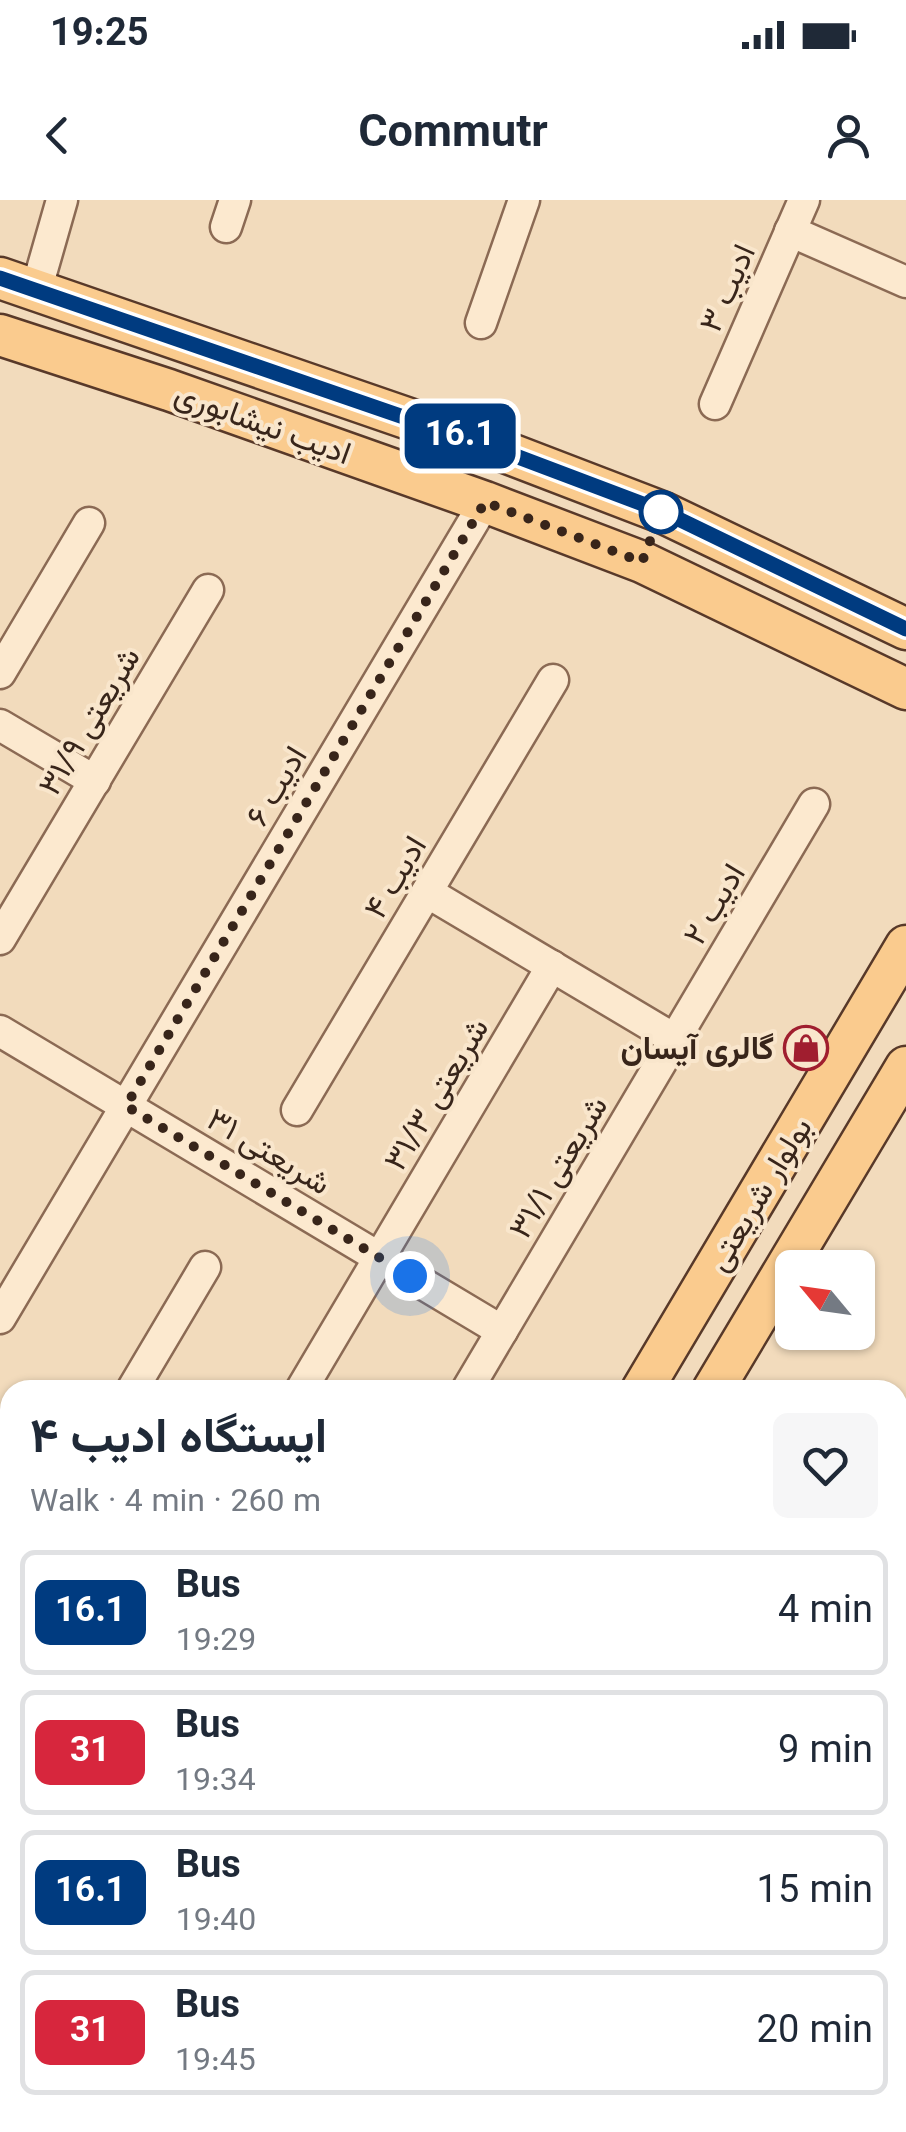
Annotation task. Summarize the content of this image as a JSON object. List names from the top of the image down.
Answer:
{
  "streets": {
    "main road": ["ادیب نیشابوری", "بولوار شریعتی"],
    "street": [
      "ادیب ۳",
      "شریعتی ۳۱/۹",
      "ادیب ۶",
      "ادیب ۴",
      "ادیب ۲",
      "شریعتی ۳۱/۳",
      "شریعتی ۳۱",
      "شریعتی ۳۱/۱"
    ]
  },
  "crossings": [
    ["ادیب نیشابوری", "ادیب ۶"],
    ["ادیب ۶", "شریعتی ۳۱"],
    ["ادیب ۲", "شریعتی ۳۱/۱"],
    ["شریعتی ۳۱/۳", "شریعتی ۳۱"],
    ["شریعتی ۳۱", "شریعتی ۳۱/۱"]
  ],
  "places": {
    "shop": ["گالری آيسان"]
  },
  "lines": ["bus line 16.1"],
  "north": "top left",
  "page": {
    "status": "19:25",
    "header": "Commutr",
    "on_map": "16.1",
    "heading": ["ایستگاه ادیب ۴", "Walk · 4 min · 260 m"],
    "list": [
      {
        "mark": "16.1",
        "name": "Bus",
        "note": "19:29",
        "value": "4 min"
      },
      {
        "mark": "31",
        "name": "Bus",
        "note": "19:34",
        "value": "9 min"
      },
      {
        "mark": "16.1",
        "name": "Bus",
        "note": "19:40",
        "value": "15 min"
      },
      {
        "mark": "31",
        "name": "Bus",
        "note": "19:45",
        "value": "20 min"
      }
    ]
  }
}
